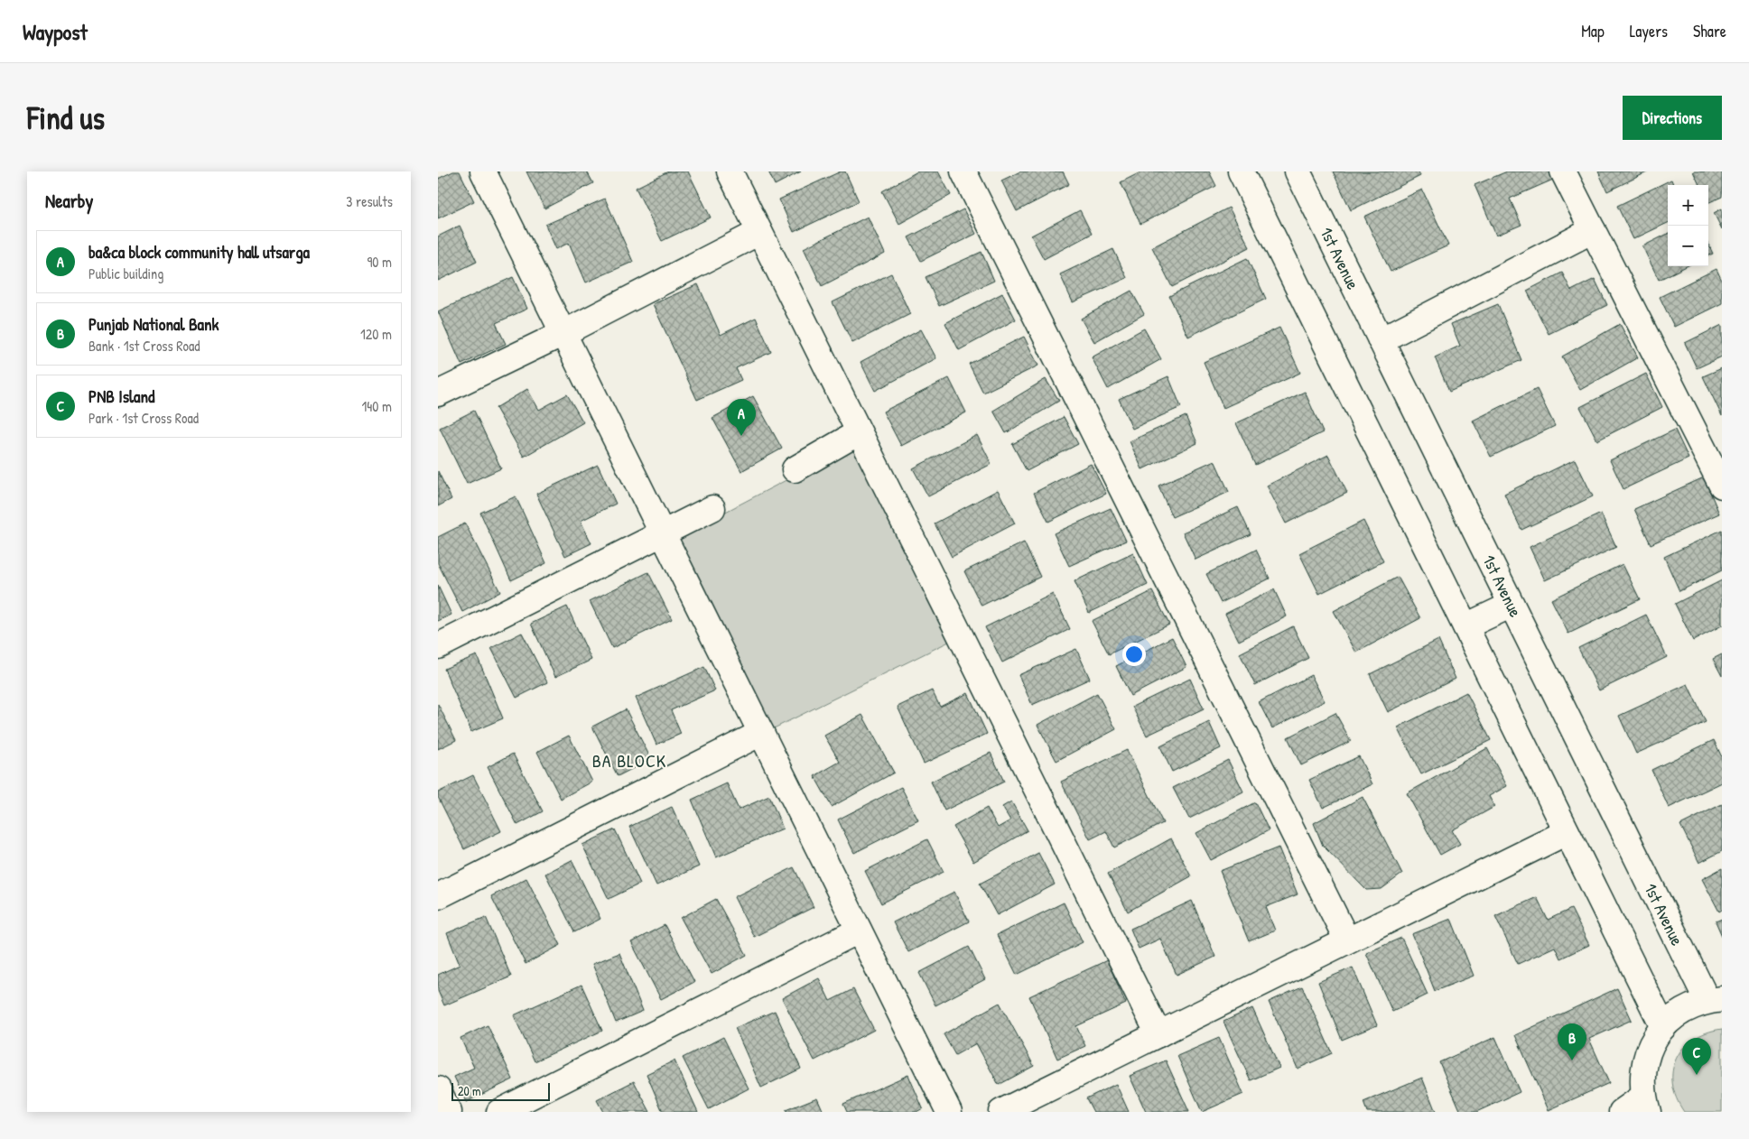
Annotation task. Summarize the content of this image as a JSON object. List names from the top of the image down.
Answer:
{
  "streets": {
    "street": ["1st Avenue"]
  },
  "districts": ["BA BLOCK"],
  "scale_bar": "20 m",
  "page": {
    "header": "Waypost",
    "nav": ["Map", "Layers", "Share"],
    "buttons": "Directions",
    "title": "Find us",
    "heading": ["Nearby", "3 results"],
    "map_buttons": ["+", "−"],
    "list": [
      {
        "mark": "A",
        "name": "ba&ca block community hall utsarga",
        "note": "Public building",
        "value": "90 m"
      },
      {
        "mark": "B",
        "name": "Punjab National Bank",
        "note": "Bank · 1st Cross Road",
        "value": "120 m"
      },
      {
        "mark": "C",
        "name": "PNB Island",
        "note": "Park · 1st Cross Road",
        "value": "140 m"
      }
    ],
    "pins": ["A", "B", "C"],
    "scale": "20 m"
  }
}
